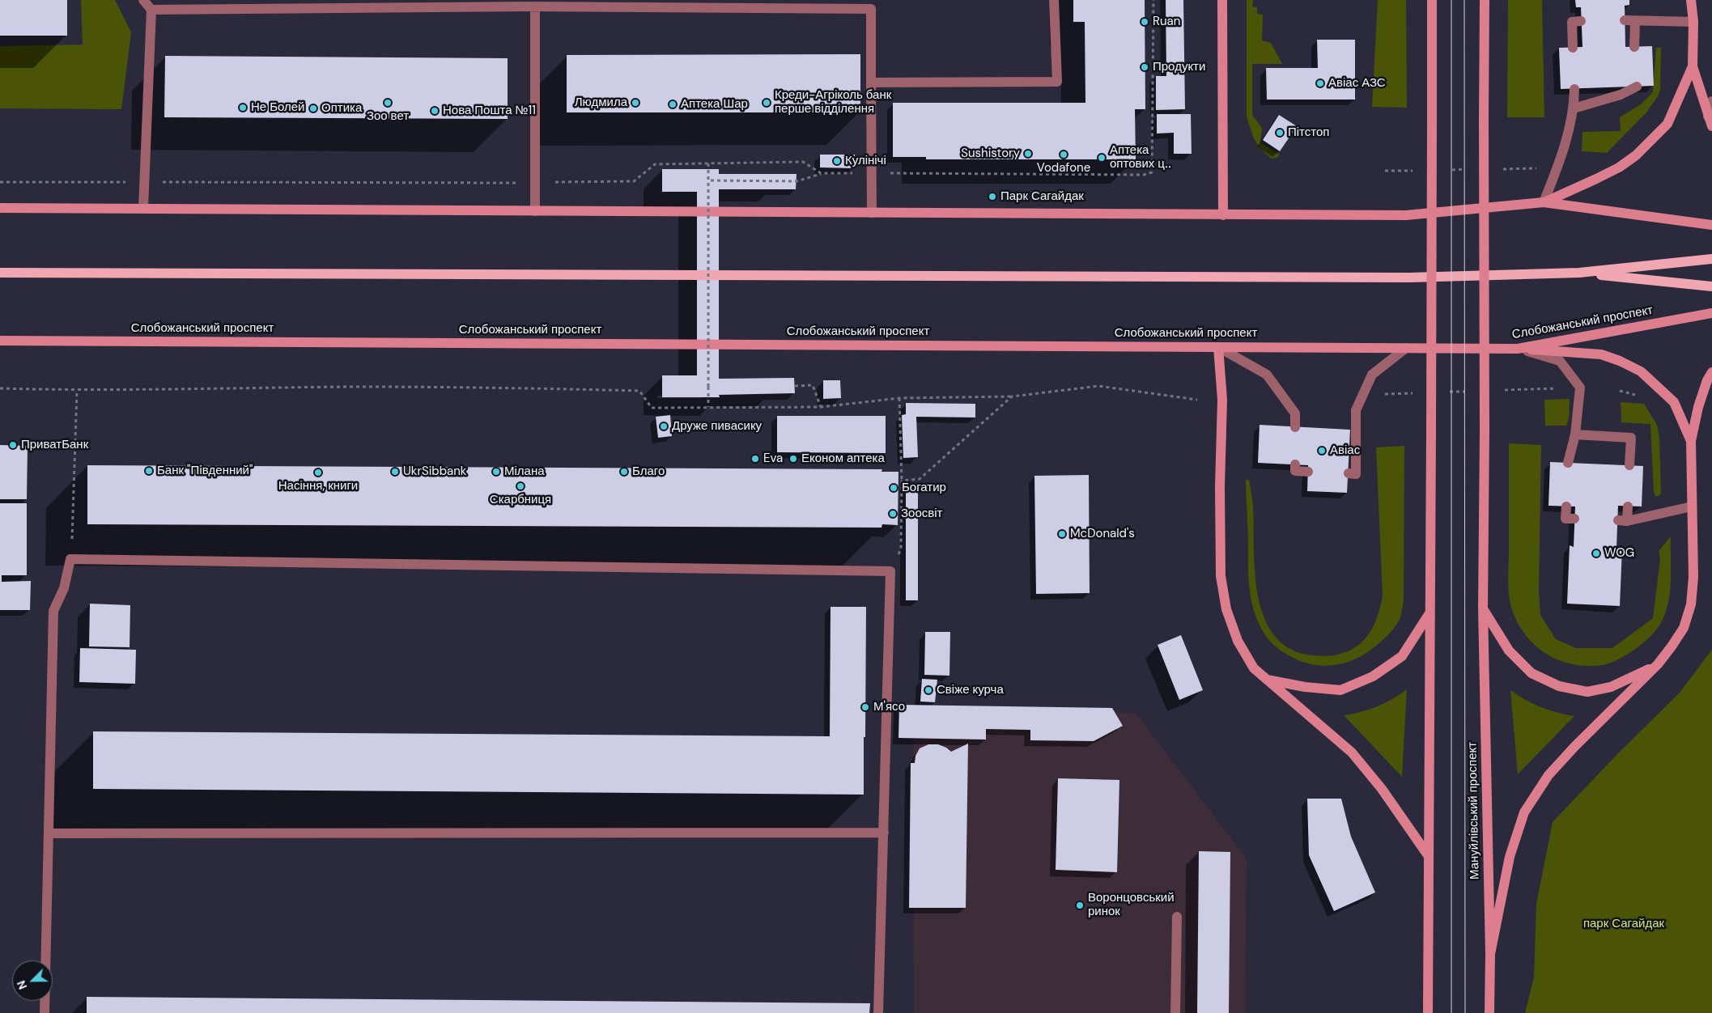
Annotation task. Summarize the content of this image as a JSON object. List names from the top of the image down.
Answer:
{
  "streets": {
    "main road": ["Слобожанський проспект", "Мануйлівський проспект"]
  },
  "parks": ["парк Сагайдак"],
  "places": [
    "Ruan",
    "Продукти",
    "Авіас АЗС",
    "Зоо вет",
    "Людмила",
    "Креди-Агріколь банк перше відділення",
    "Аптека Шар",
    "Не Болей",
    "Оптика",
    "Нова Пошта №11",
    "Пітстоп",
    "Sushistory",
    "Vodafone",
    "Аптека оптових ц‥",
    "Кулінічі",
    "Парк Сагайдак",
    "Друже пивасику",
    "ПриватБанк",
    "Авіас",
    "Eva",
    "Економ аптека",
    "Банк \"Пiвденний\"",
    "UkrSibbank",
    "Мілана",
    "Благо",
    "Насіння, книги",
    "Скарбниця",
    "Богатир",
    "Зоосвіт",
    "McDonald's",
    "WOG",
    "Свіже курча",
    "М'ясо",
    "Воронцовський ринок"
  ],
  "north": "bottom left"
}
